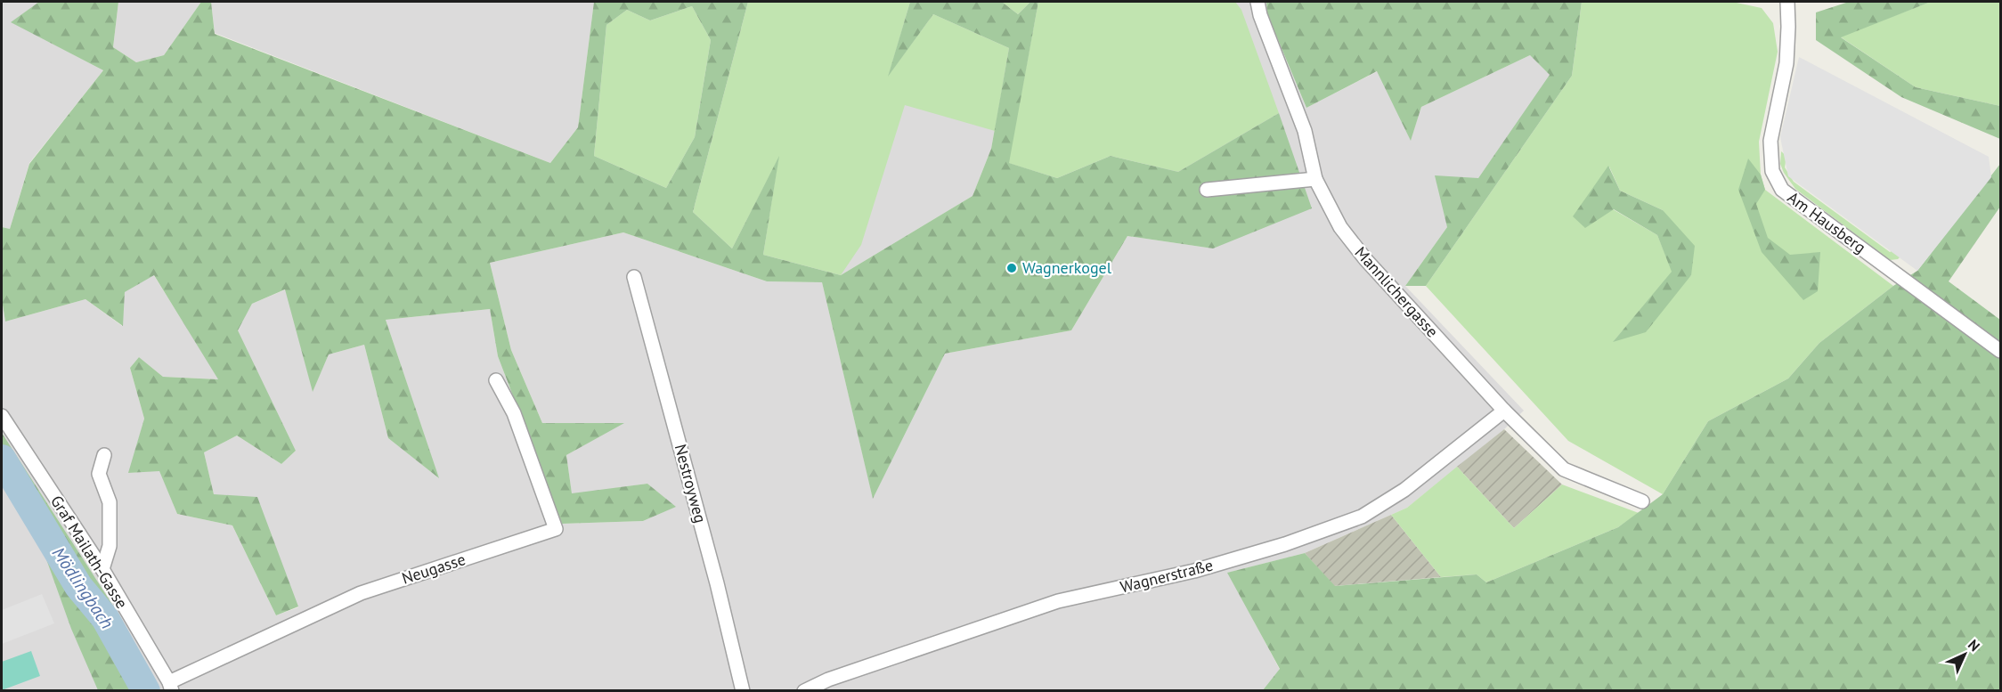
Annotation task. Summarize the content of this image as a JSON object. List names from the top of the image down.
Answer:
{
  "streets": {
    "street": [
      "Am Hausberg",
      "Mannlichergasse",
      "Nestroyweg",
      "Graf Mailath-Gasse",
      "Neugasse",
      "Wagnerstraße"
    ]
  },
  "crossings": [
    ["Mannlichergasse", "Wagnerstraße"],
    ["Graf Mailath-Gasse", "Neugasse"]
  ],
  "water": ["Mödlingbach"],
  "places": ["Wagnerkogel"],
  "north": "top right"
}
